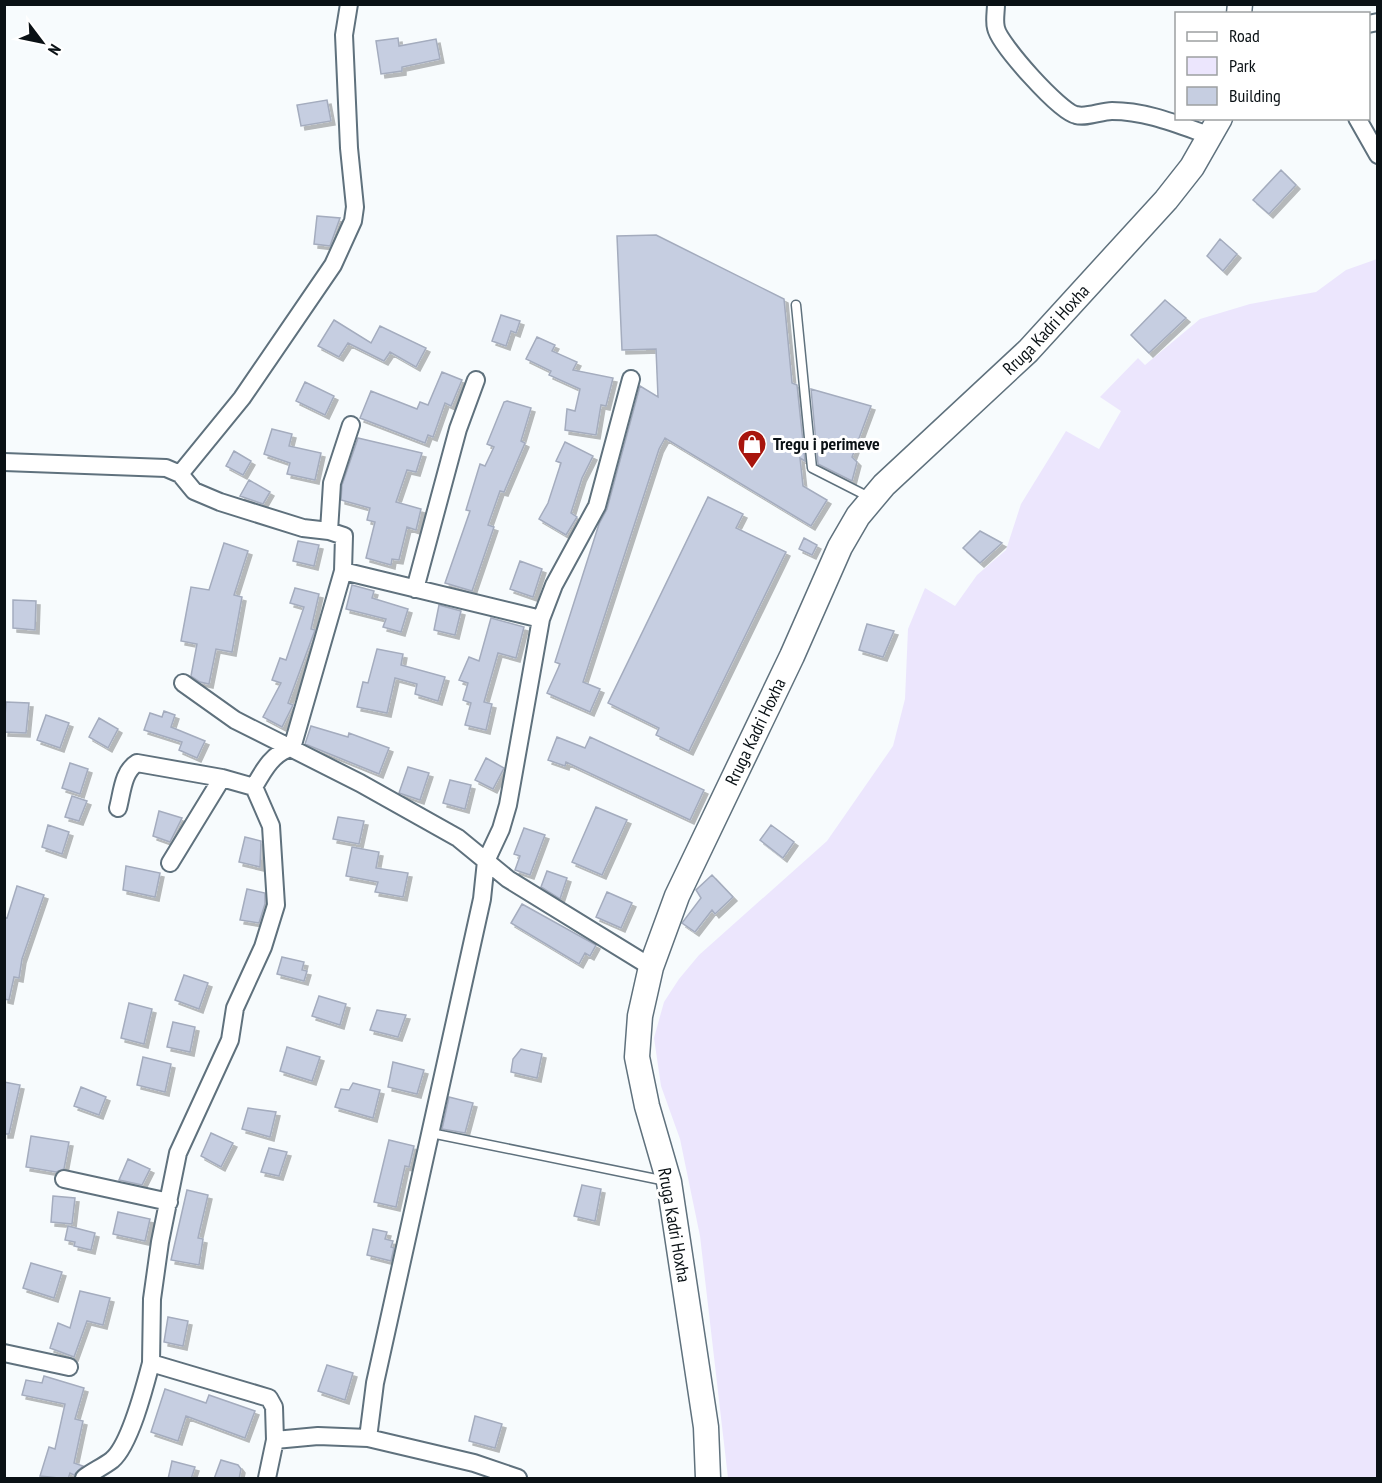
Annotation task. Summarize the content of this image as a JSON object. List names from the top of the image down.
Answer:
{
  "streets": {
    "main road": ["Rruga Kadri Hoxha"]
  },
  "places": {
    "shop": ["Tregu i perimeve"]
  },
  "legend": ["Road", "Park", "Building"],
  "north": "bottom right"
}
